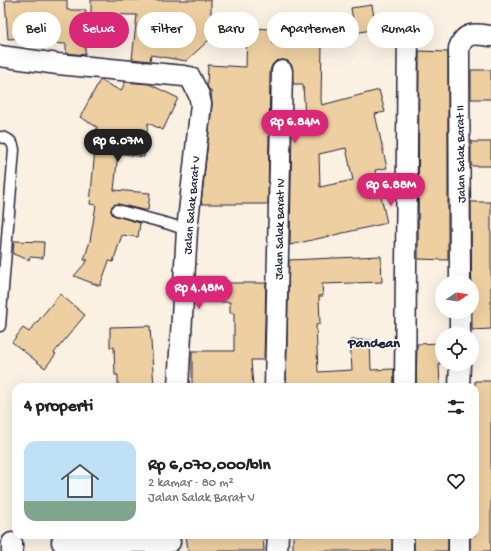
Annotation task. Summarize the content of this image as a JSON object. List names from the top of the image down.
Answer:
{
  "streets": {
    "street": ["Jalan Salak Barat II", "Jalan Salak Barat V", "Jalan Salak Barat IV"]
  },
  "districts": ["Pandean"],
  "north": "right",
  "page": {
    "chip": [
      "Beli",
      "Sewa",
      "Filter",
      "Baru",
      "Apartemen",
      "Rumah"
    ],
    "price": [
      "Rp 6.84M",
      "Rp 6.07M",
      "Rp 6.88M",
      "Rp 4.48M"
    ],
    "heading": "4 properti",
    "list": [
      {
        "name": "Rp 6,070,000/bln",
        "note": "2 kamar · 80 m² · Jalan Salak Barat V"
      }
    ]
  }
}
